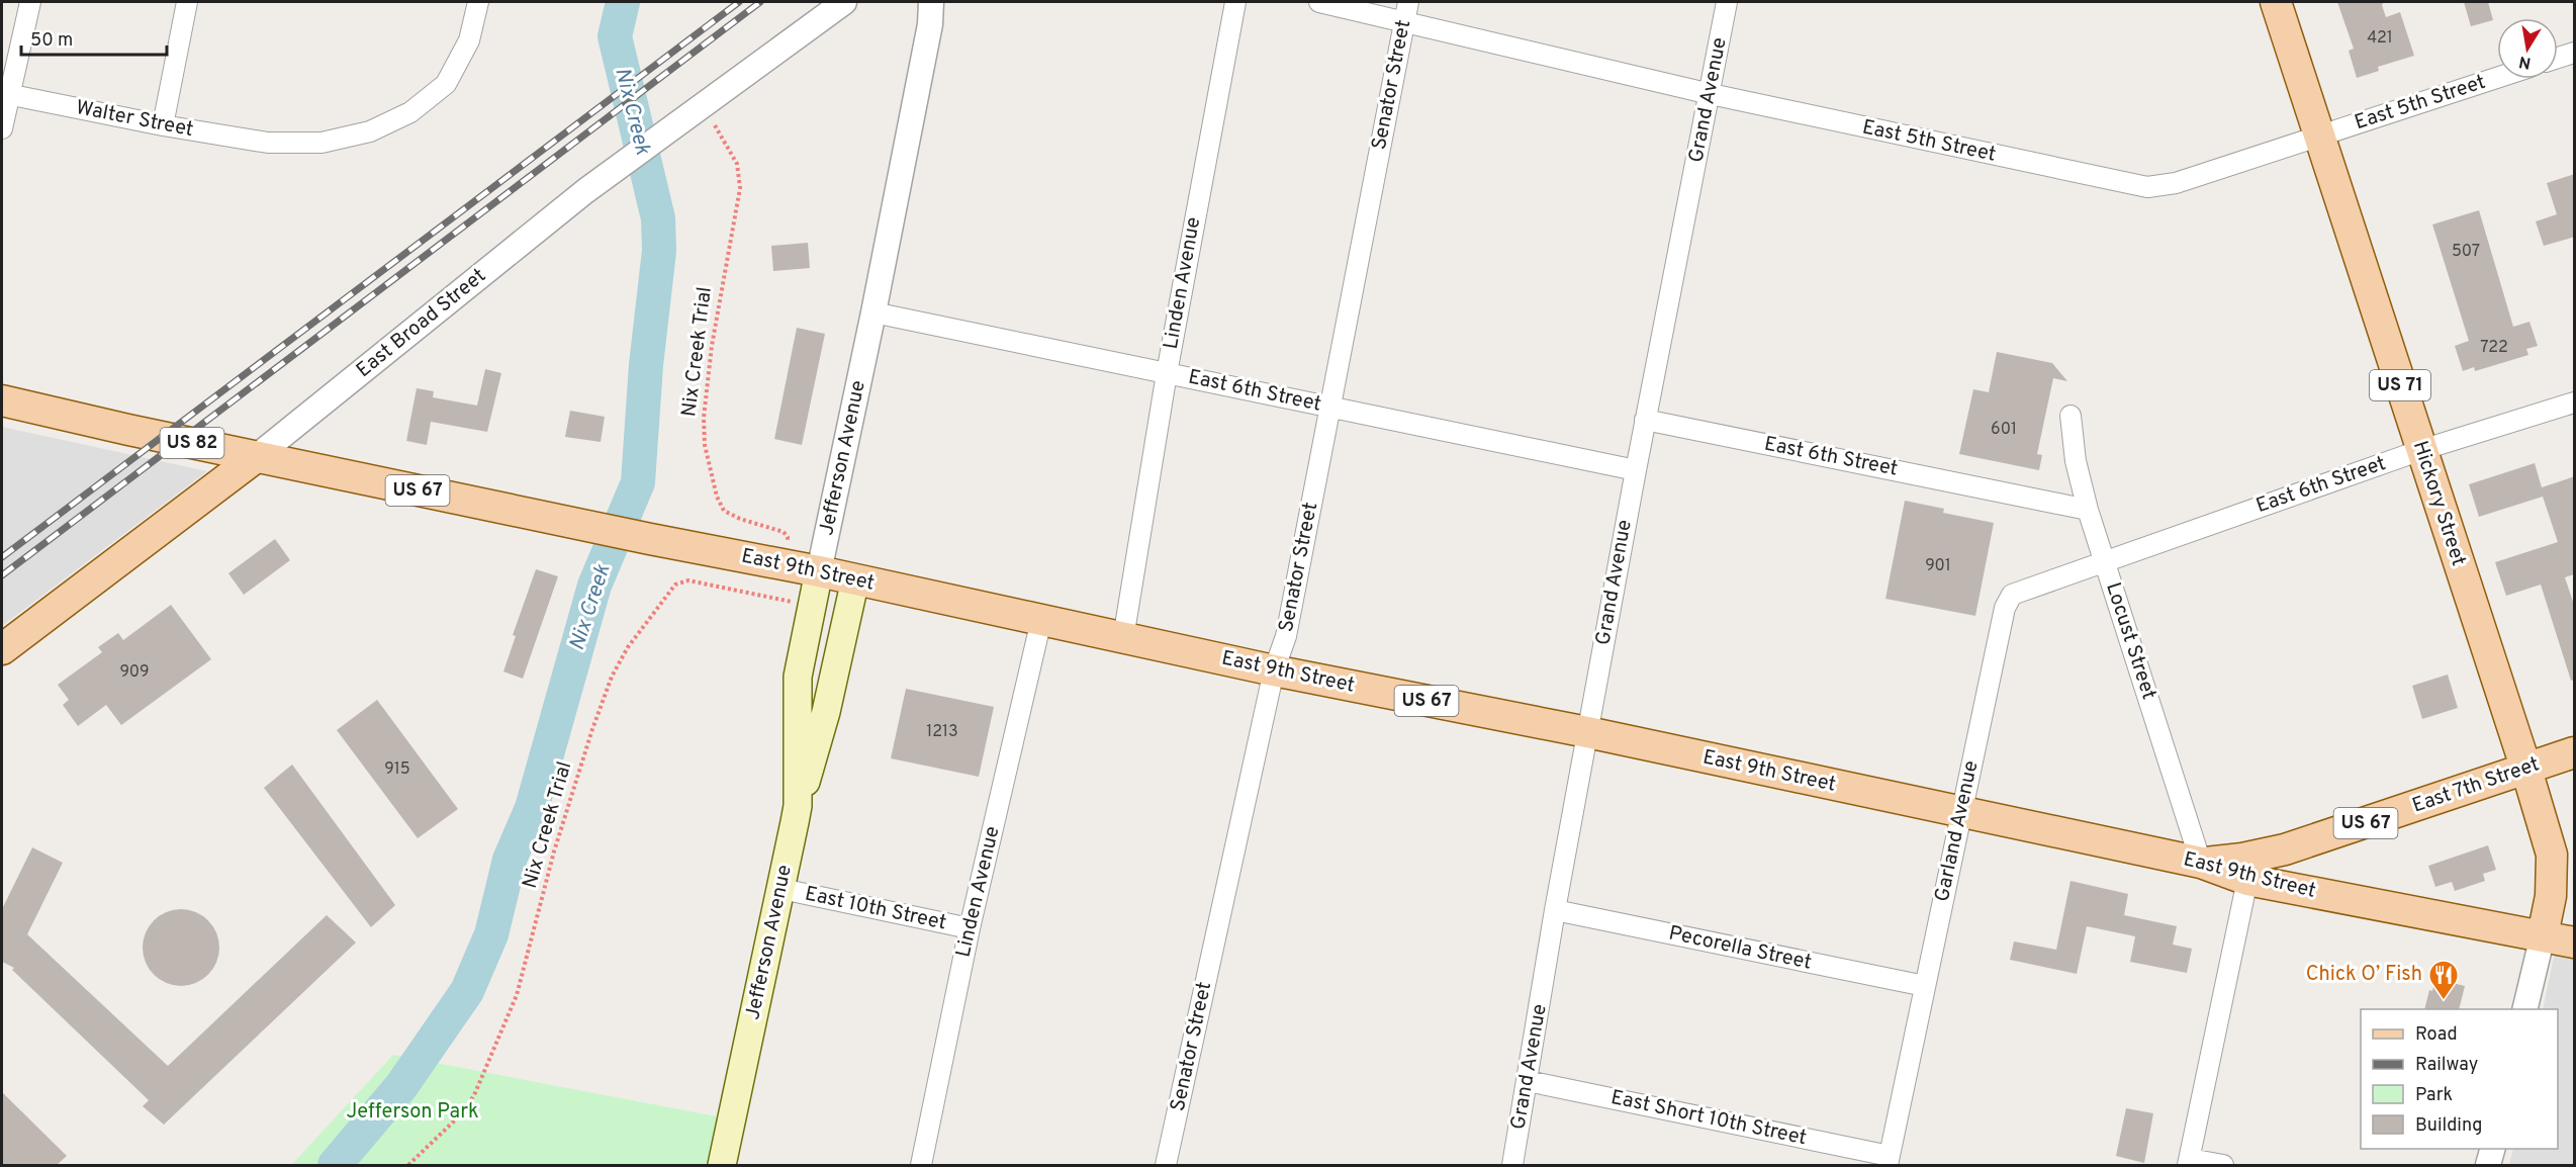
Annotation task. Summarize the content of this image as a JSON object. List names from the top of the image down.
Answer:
{
  "streets": {
    "main road": [
      "East Broad Street",
      "US 71",
      "US 82",
      "Jefferson Avenue",
      "US 67",
      "Hickory Street",
      "East 9th Street",
      "East 7th Street"
    ],
    "street": [
      "Senator Street",
      "Grand Avenue",
      "East 5th Street",
      "Walter Street",
      "Linden Avenue",
      "East 6th Street",
      "Locust Street",
      "Garland Avenue",
      "East 10th Street",
      "Pecorella Street",
      "East Short 10th Street"
    ],
    "path": ["Nix Creek Trial"]
  },
  "crossings": [
    ["Senator Street", "East 5th Street"],
    ["Senator Street", "East 6th Street"],
    ["Senator Street", "East 9th Street"],
    ["Grand Avenue", "East 5th Street"],
    ["Grand Avenue", "East 6th Street"],
    ["Grand Avenue", "East 9th Street"],
    ["Grand Avenue", "Pecorella Street"],
    ["Grand Avenue", "East Short 10th Street"],
    ["East 5th Street", "Hickory Street"],
    ["Linden Avenue", "East 6th Street"],
    ["Linden Avenue", "East 9th Street"],
    ["Linden Avenue", "East 10th Street"],
    ["East Broad Street", "East 9th Street"],
    ["East 6th Street", "Jefferson Avenue"],
    ["East 6th Street", "Hickory Street"],
    ["East 6th Street", "Locust Street"],
    ["East 6th Street", "Garland Avenue"],
    ["Jefferson Avenue", "East 9th Street"],
    ["Jefferson Avenue", "East 10th Street"],
    ["Hickory Street", "East 9th Street"],
    ["Hickory Street", "East 7th Street"],
    ["East 9th Street", "Locust Street"],
    ["East 9th Street", "East 7th Street"],
    ["East 9th Street", "Garland Avenue"],
    ["Locust Street", "East 7th Street"],
    ["Locust Street", "Garland Avenue"],
    ["Garland Avenue", "Pecorella Street"],
    ["Garland Avenue", "East Short 10th Street"]
  ],
  "water": ["Nix Creek"],
  "parks": ["Jefferson Park"],
  "places": {
    "restaurant": ["Chick O’ Fish"]
  },
  "house_numbers": [
    "421",
    "507",
    "722",
    "601",
    "901",
    "909",
    "1213",
    "915"
  ],
  "legend": [
    "Road",
    "Railway",
    "Park",
    "Building"
  ],
  "scale_bar": "50 m",
  "north": "bottom"
}
